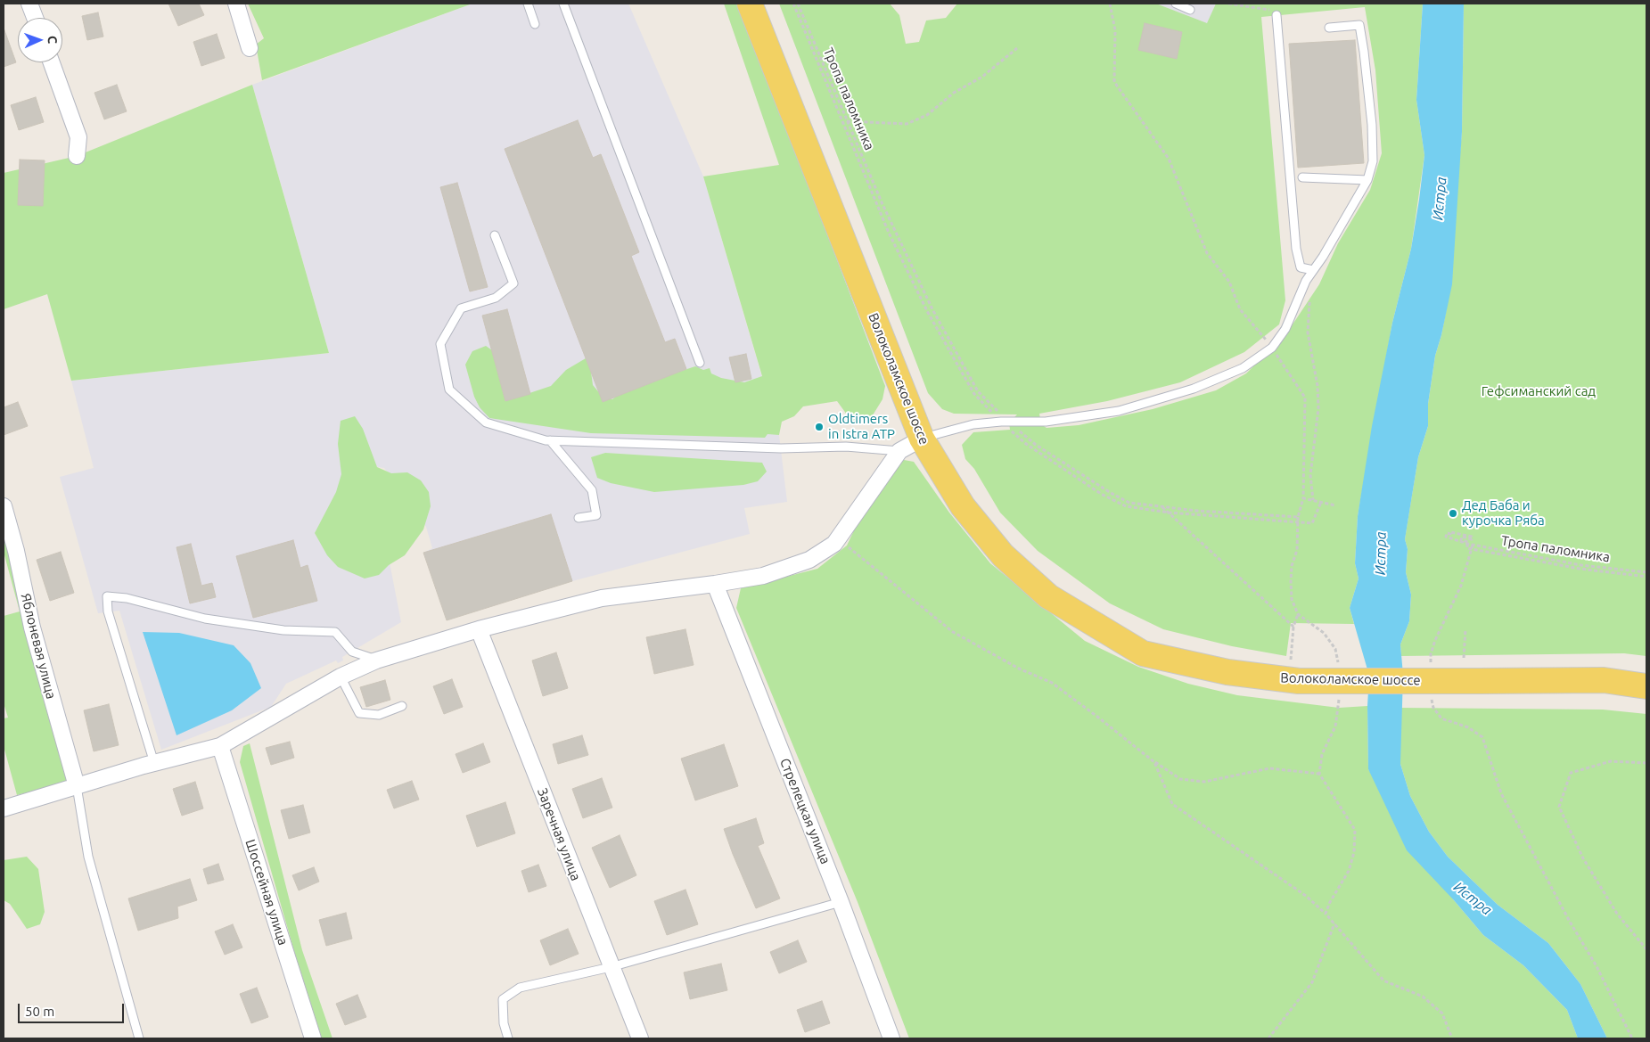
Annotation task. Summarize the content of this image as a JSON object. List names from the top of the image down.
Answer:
{
  "streets": {
    "main road": ["Волоколамское шоссе"],
    "street": [
      "Яблоневая улица",
      "Стрелецкая улица",
      "Заречная улица",
      "Шоссейная улица"
    ],
    "path": ["Тропа паломника"]
  },
  "water": ["Истра"],
  "parks": ["Гефсиманский сад"],
  "places": ["Oldtimers in Istra ATP", "Дед Баба и курочка Ряба"],
  "scale_bar": "50 m",
  "north": "right"
}
